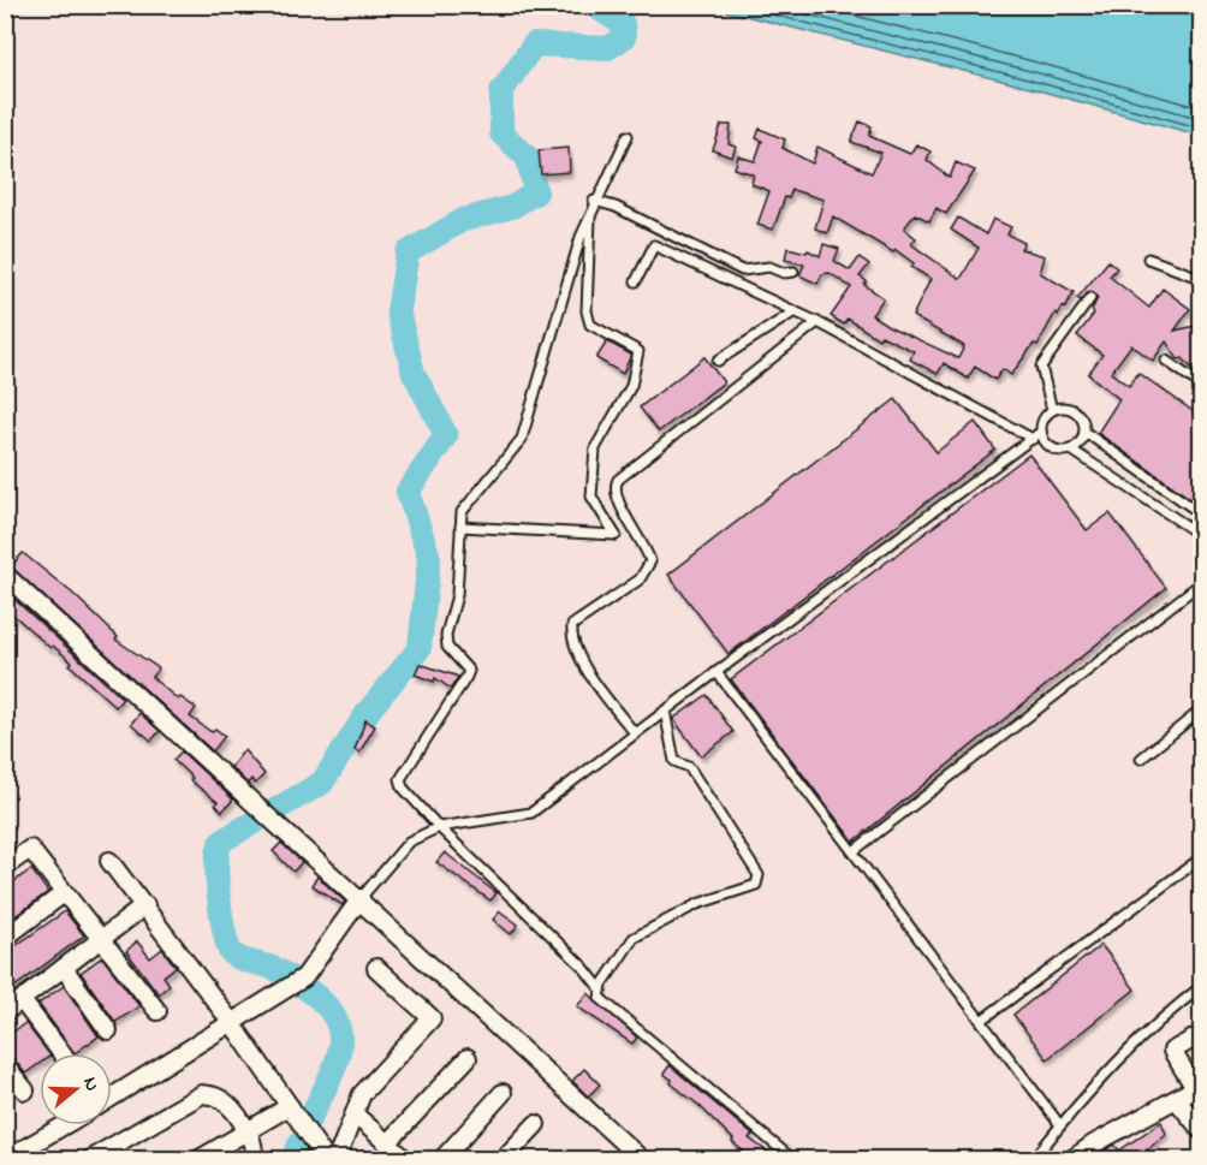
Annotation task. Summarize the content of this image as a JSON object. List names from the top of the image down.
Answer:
{
  "north": "right"
}
